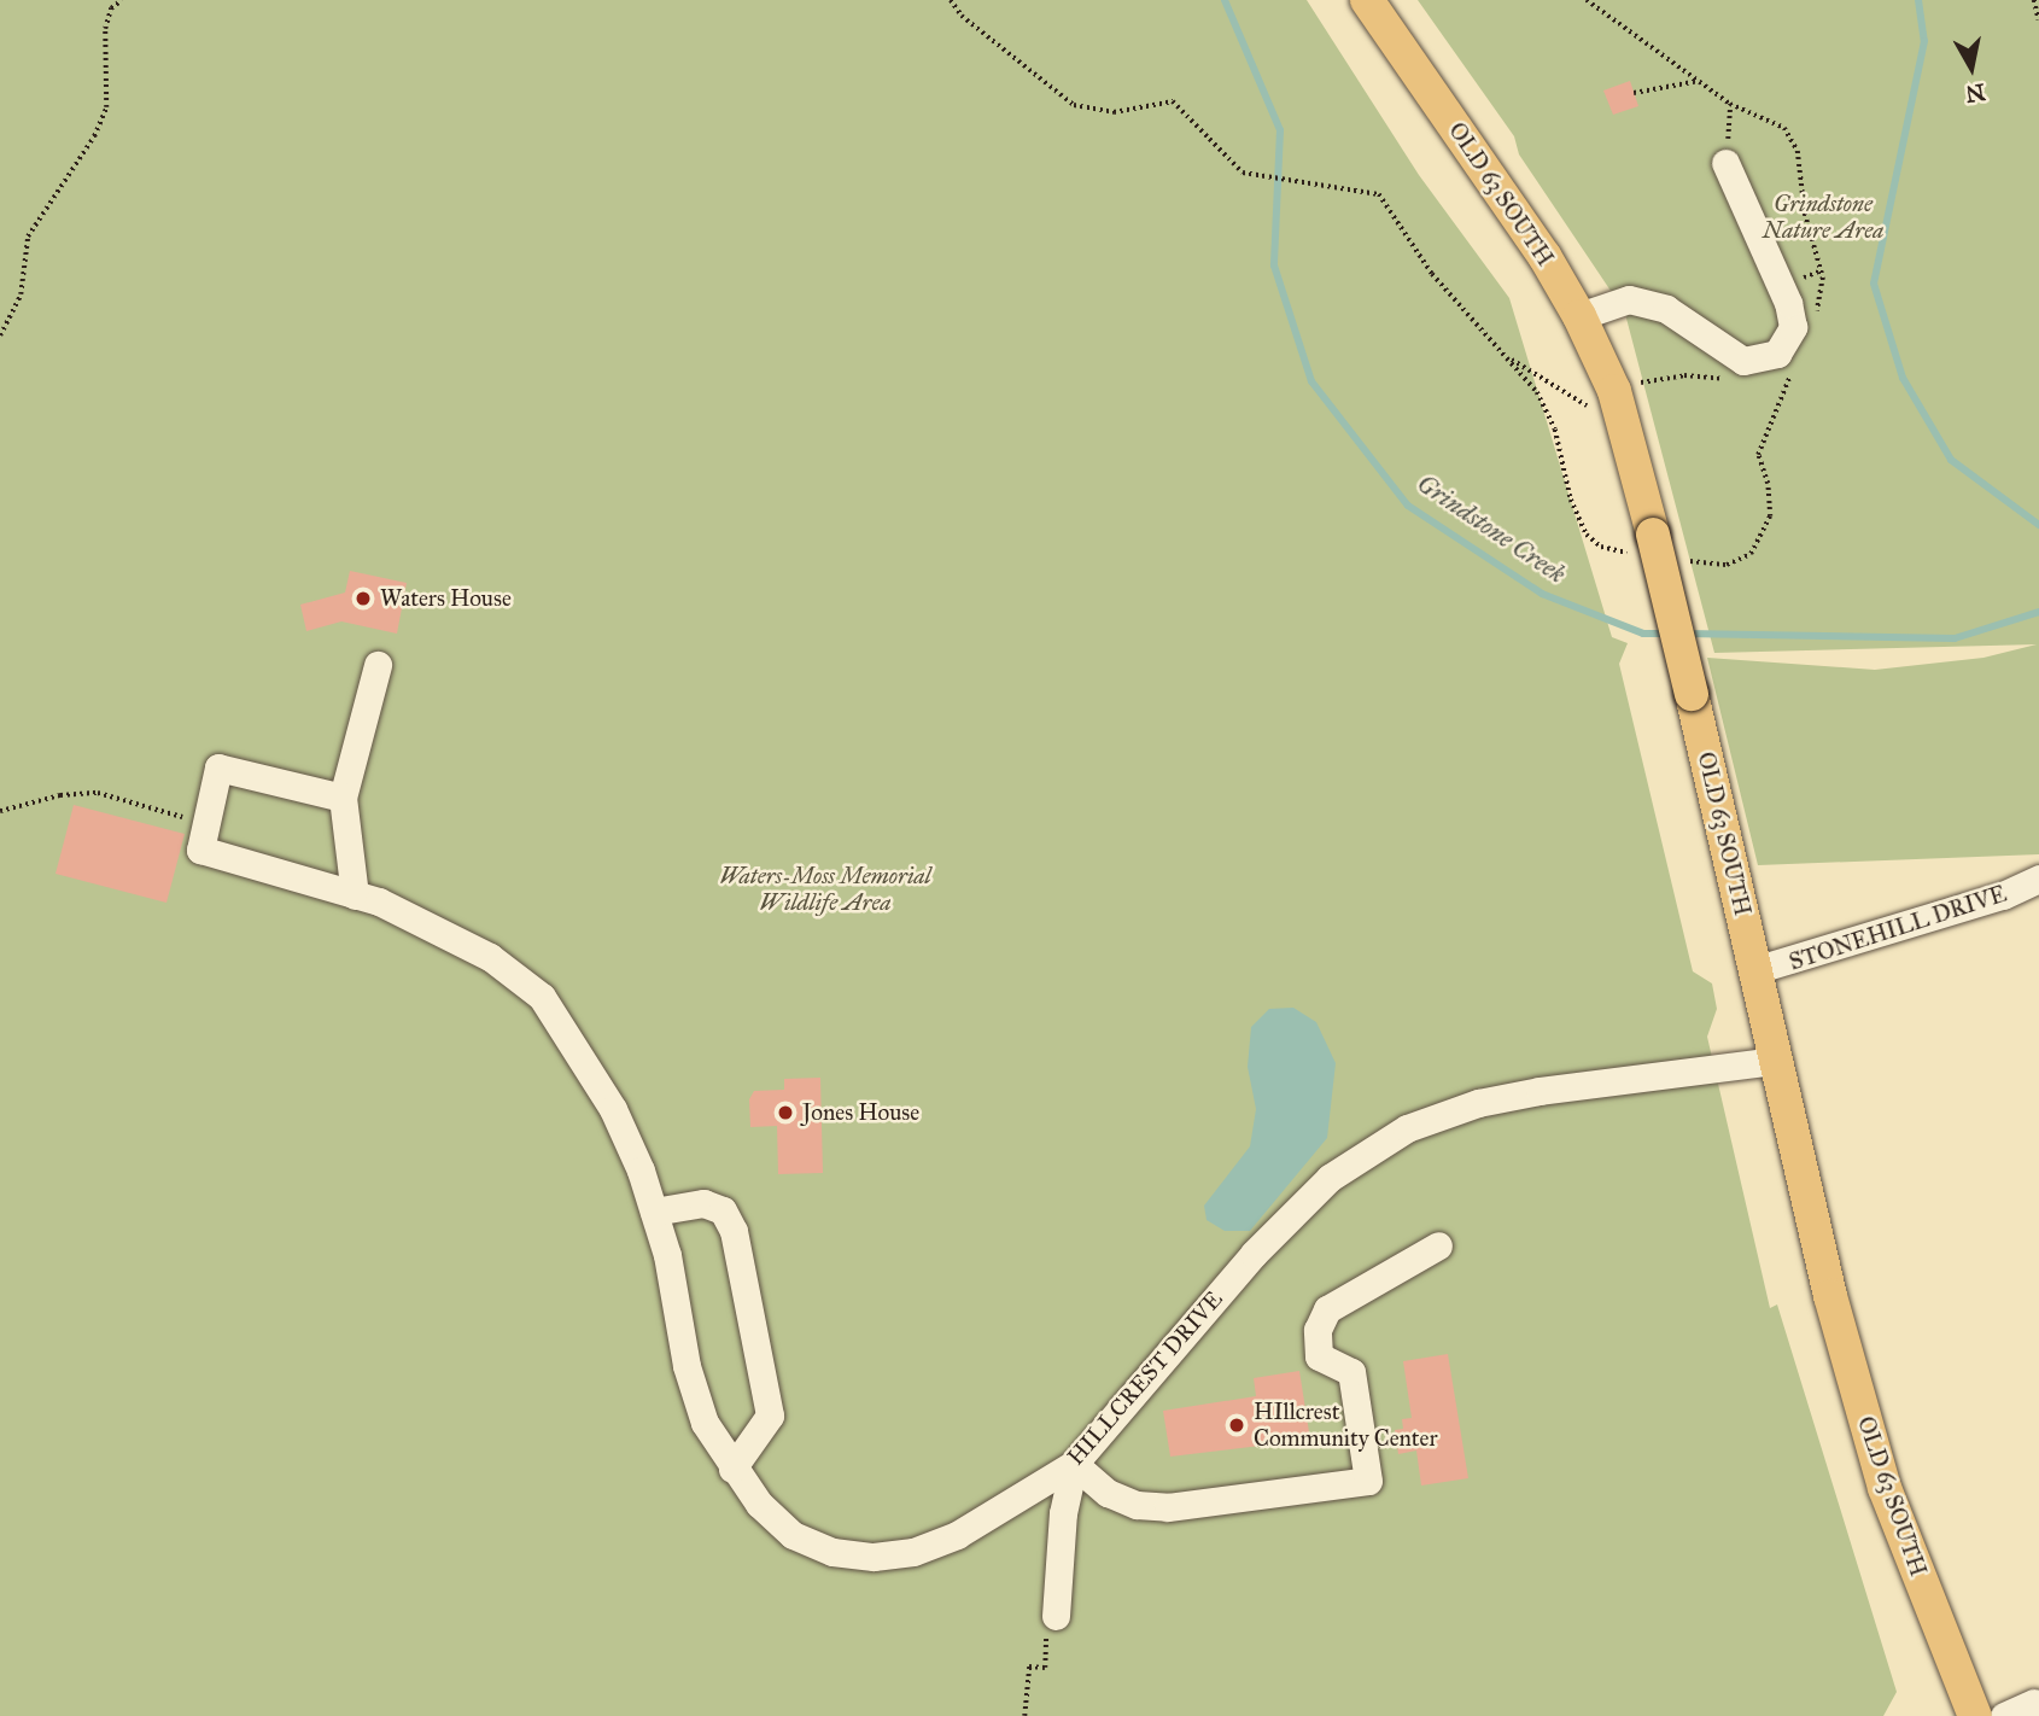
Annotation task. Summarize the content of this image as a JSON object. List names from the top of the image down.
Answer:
{
  "streets": {
    "main road": ["OLD 63 SOUTH"],
    "street": ["STONEHILL DRIVE", "HILLCREST DRIVE"]
  },
  "crossings": [
    ["OLD 63 SOUTH", "STONEHILL DRIVE"],
    ["OLD 63 SOUTH", "HILLCREST DRIVE"]
  ],
  "water": ["Grindstone Creek"],
  "parks": ["Grindstone Nature Area", "Waters-Moss Memorial Wildlife Area"],
  "places": ["Waters House", "Jones House", "HIllcrest Community Center"],
  "north": "bottom"
}
